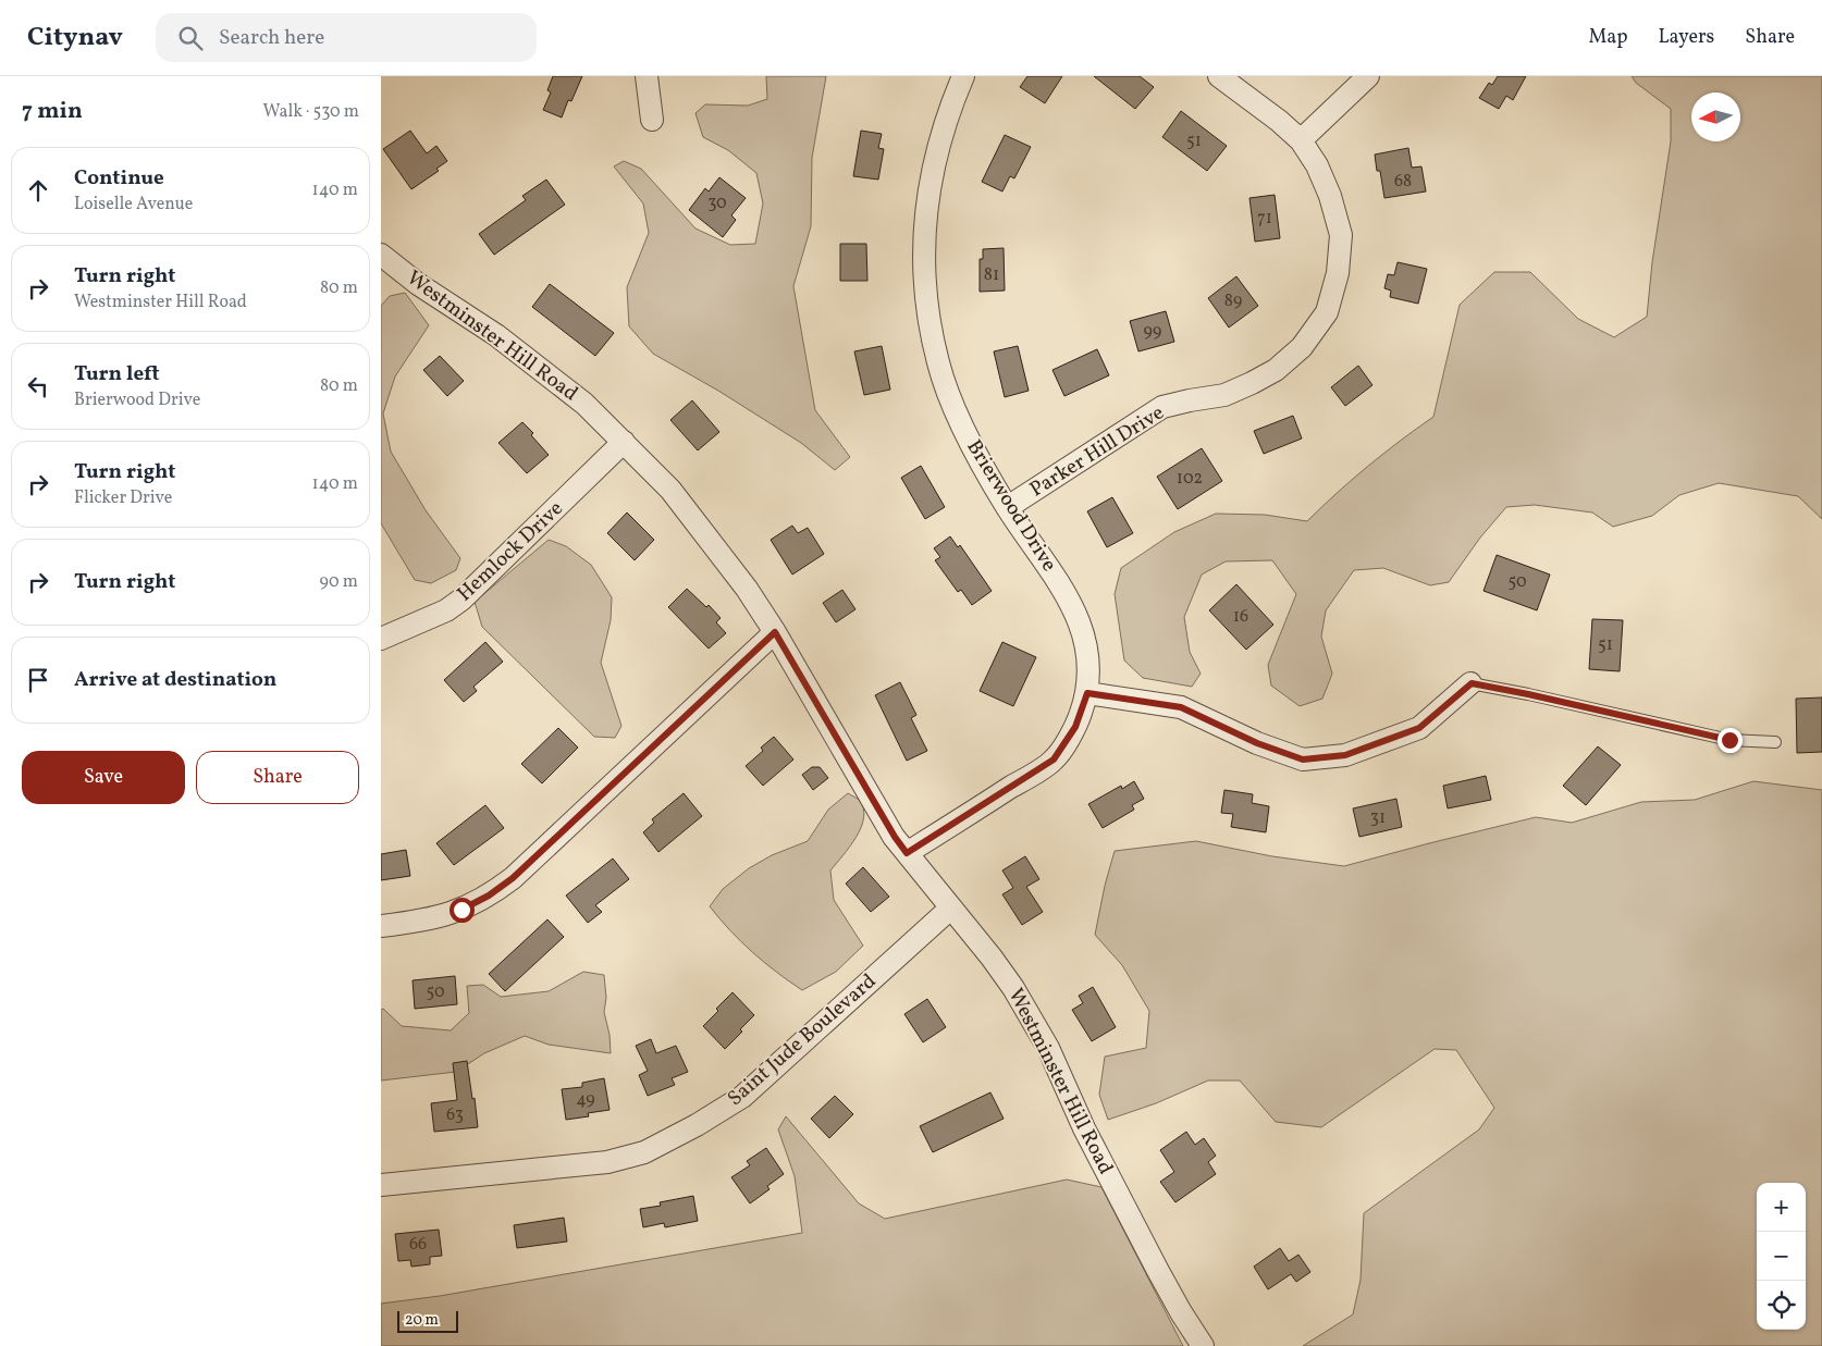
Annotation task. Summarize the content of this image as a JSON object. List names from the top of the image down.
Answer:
{
  "streets": {
    "street": [
      "Westminster Hill Road",
      "Parker Hill Drive",
      "Brierwood Drive",
      "Hemlock Drive",
      "Saint Jude Boulevard"
    ]
  },
  "crossings": [
    ["Westminster Hill Road", "Brierwood Drive"],
    ["Westminster Hill Road", "Hemlock Drive"],
    ["Westminster Hill Road", "Saint Jude Boulevard"],
    ["Parker Hill Drive", "Brierwood Drive"]
  ],
  "house_numbers": [
    "51",
    "68",
    "30",
    "71",
    "81",
    "89",
    "99",
    "102",
    "50",
    "16",
    "51",
    "31",
    "50",
    "49",
    "63",
    "66"
  ],
  "scale_bar": "20 m",
  "north": "left",
  "page": {
    "header": "Citynav",
    "search": "Search here",
    "nav": ["Map", "Layers", "Share"],
    "heading": ["7 min", "Walk · 530 m"],
    "list": [
      ["Continue", "Loiselle Avenue", "140 m"],
      ["Turn right", "Westminster Hill Road", "80 m"],
      ["Turn left", "Brierwood Drive", "80 m"],
      ["Turn right", "Flicker Drive", "140 m"],
      ["Turn right", "90 m"],
      "Arrive at destination"
    ],
    "buttons": ["Save", "Share"],
    "map_buttons": ["+", "−"],
    "scale": "20 m"
  }
}
